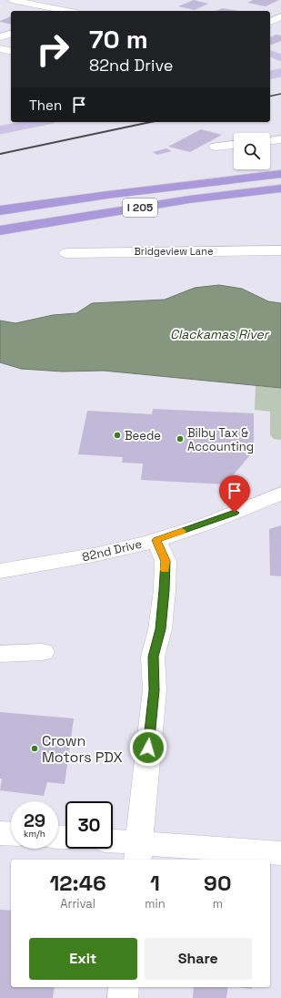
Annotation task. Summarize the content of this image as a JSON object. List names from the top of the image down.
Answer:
{
  "streets": {
    "highway": ["I 205"],
    "street": ["Bridgeview Lane", "82nd Drive"]
  },
  "water": ["Clackamas River"],
  "places": ["Beede", "Bilby Tax & Accounting", "Crown Motors PDX"],
  "page": {
    "turn": ["70 m", "82nd Drive"],
    "then": "Then",
    "speed": "29 km/h",
    "limit": "30",
    "eta": [
      "12:46",
      "Arrival",
      "1",
      "min",
      "90",
      "m"
    ],
    "buttons": ["Exit", "Share"]
  }
}
